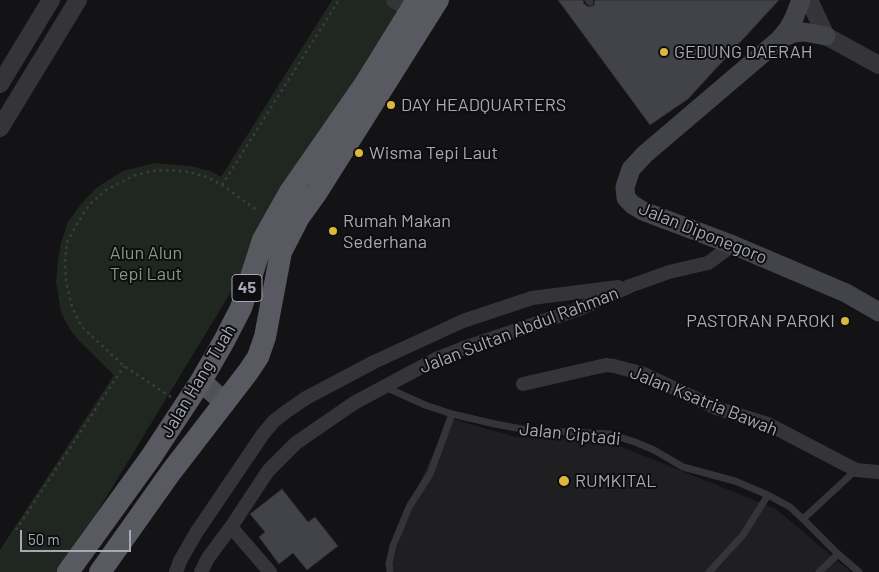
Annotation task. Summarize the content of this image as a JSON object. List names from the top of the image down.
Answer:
{
  "streets": {
    "highway": ["45", "Jalan Hang Tuah"],
    "main road": ["Jalan Diponegoro"],
    "street": ["Jalan Sultan Abdul Rahman", "Jalan Ksatria Bawah"],
    "lane": ["Jalan Ciptadi"]
  },
  "crossings": [
    ["Jalan Diponegoro", "Jalan Sultan Abdul Rahman"],
    ["Jalan Sultan Abdul Rahman", "Jalan Ciptadi"]
  ],
  "parks": ["Alun Alun Tepi Laut"],
  "places": [
    "GEDUNG DAERAH",
    "DAY HEADQUARTERS",
    "Wisma Tepi Laut",
    "Rumah Makan Sederhana",
    "PASTORAN PAROKI",
    "RUMKITAL"
  ],
  "scale_bar": "50 m"
}
